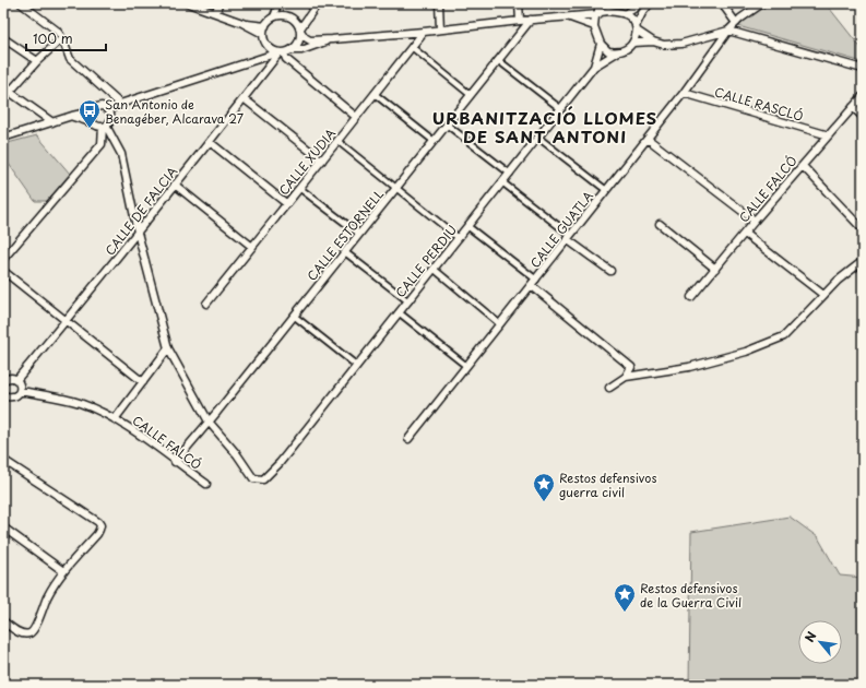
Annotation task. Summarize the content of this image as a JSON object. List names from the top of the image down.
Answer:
{
  "streets": {
    "street": [
      "CALLE RASCLÓ",
      "CALLE XUDIA",
      "CALLE FALCÓ",
      "CALLE DE FALCIA",
      "CALLE GUATLA",
      "CALLE ESTORNELL",
      "CALLE PERDIU"
    ]
  },
  "crossings": [
    ["CALLE RASCLÓ", "CALLE FALCÓ"],
    ["CALLE RASCLÓ", "CALLE GUATLA"],
    ["CALLE FALCÓ", "CALLE ESTORNELL"],
    ["CALLE ESTORNELL", "CALLE PERDIU"]
  ],
  "districts": ["URBANITZACIÓ LLOMES DE SANT ANTONI"],
  "places": {
    "bus stop": ["San Antonio de Benagéber, Alcarava 27"],
    "place": ["Restos defensivos guerra civil", "Restos defensivos de la Guerra Civil"]
  },
  "scale_bar": "100 m",
  "north": "top left"
}
